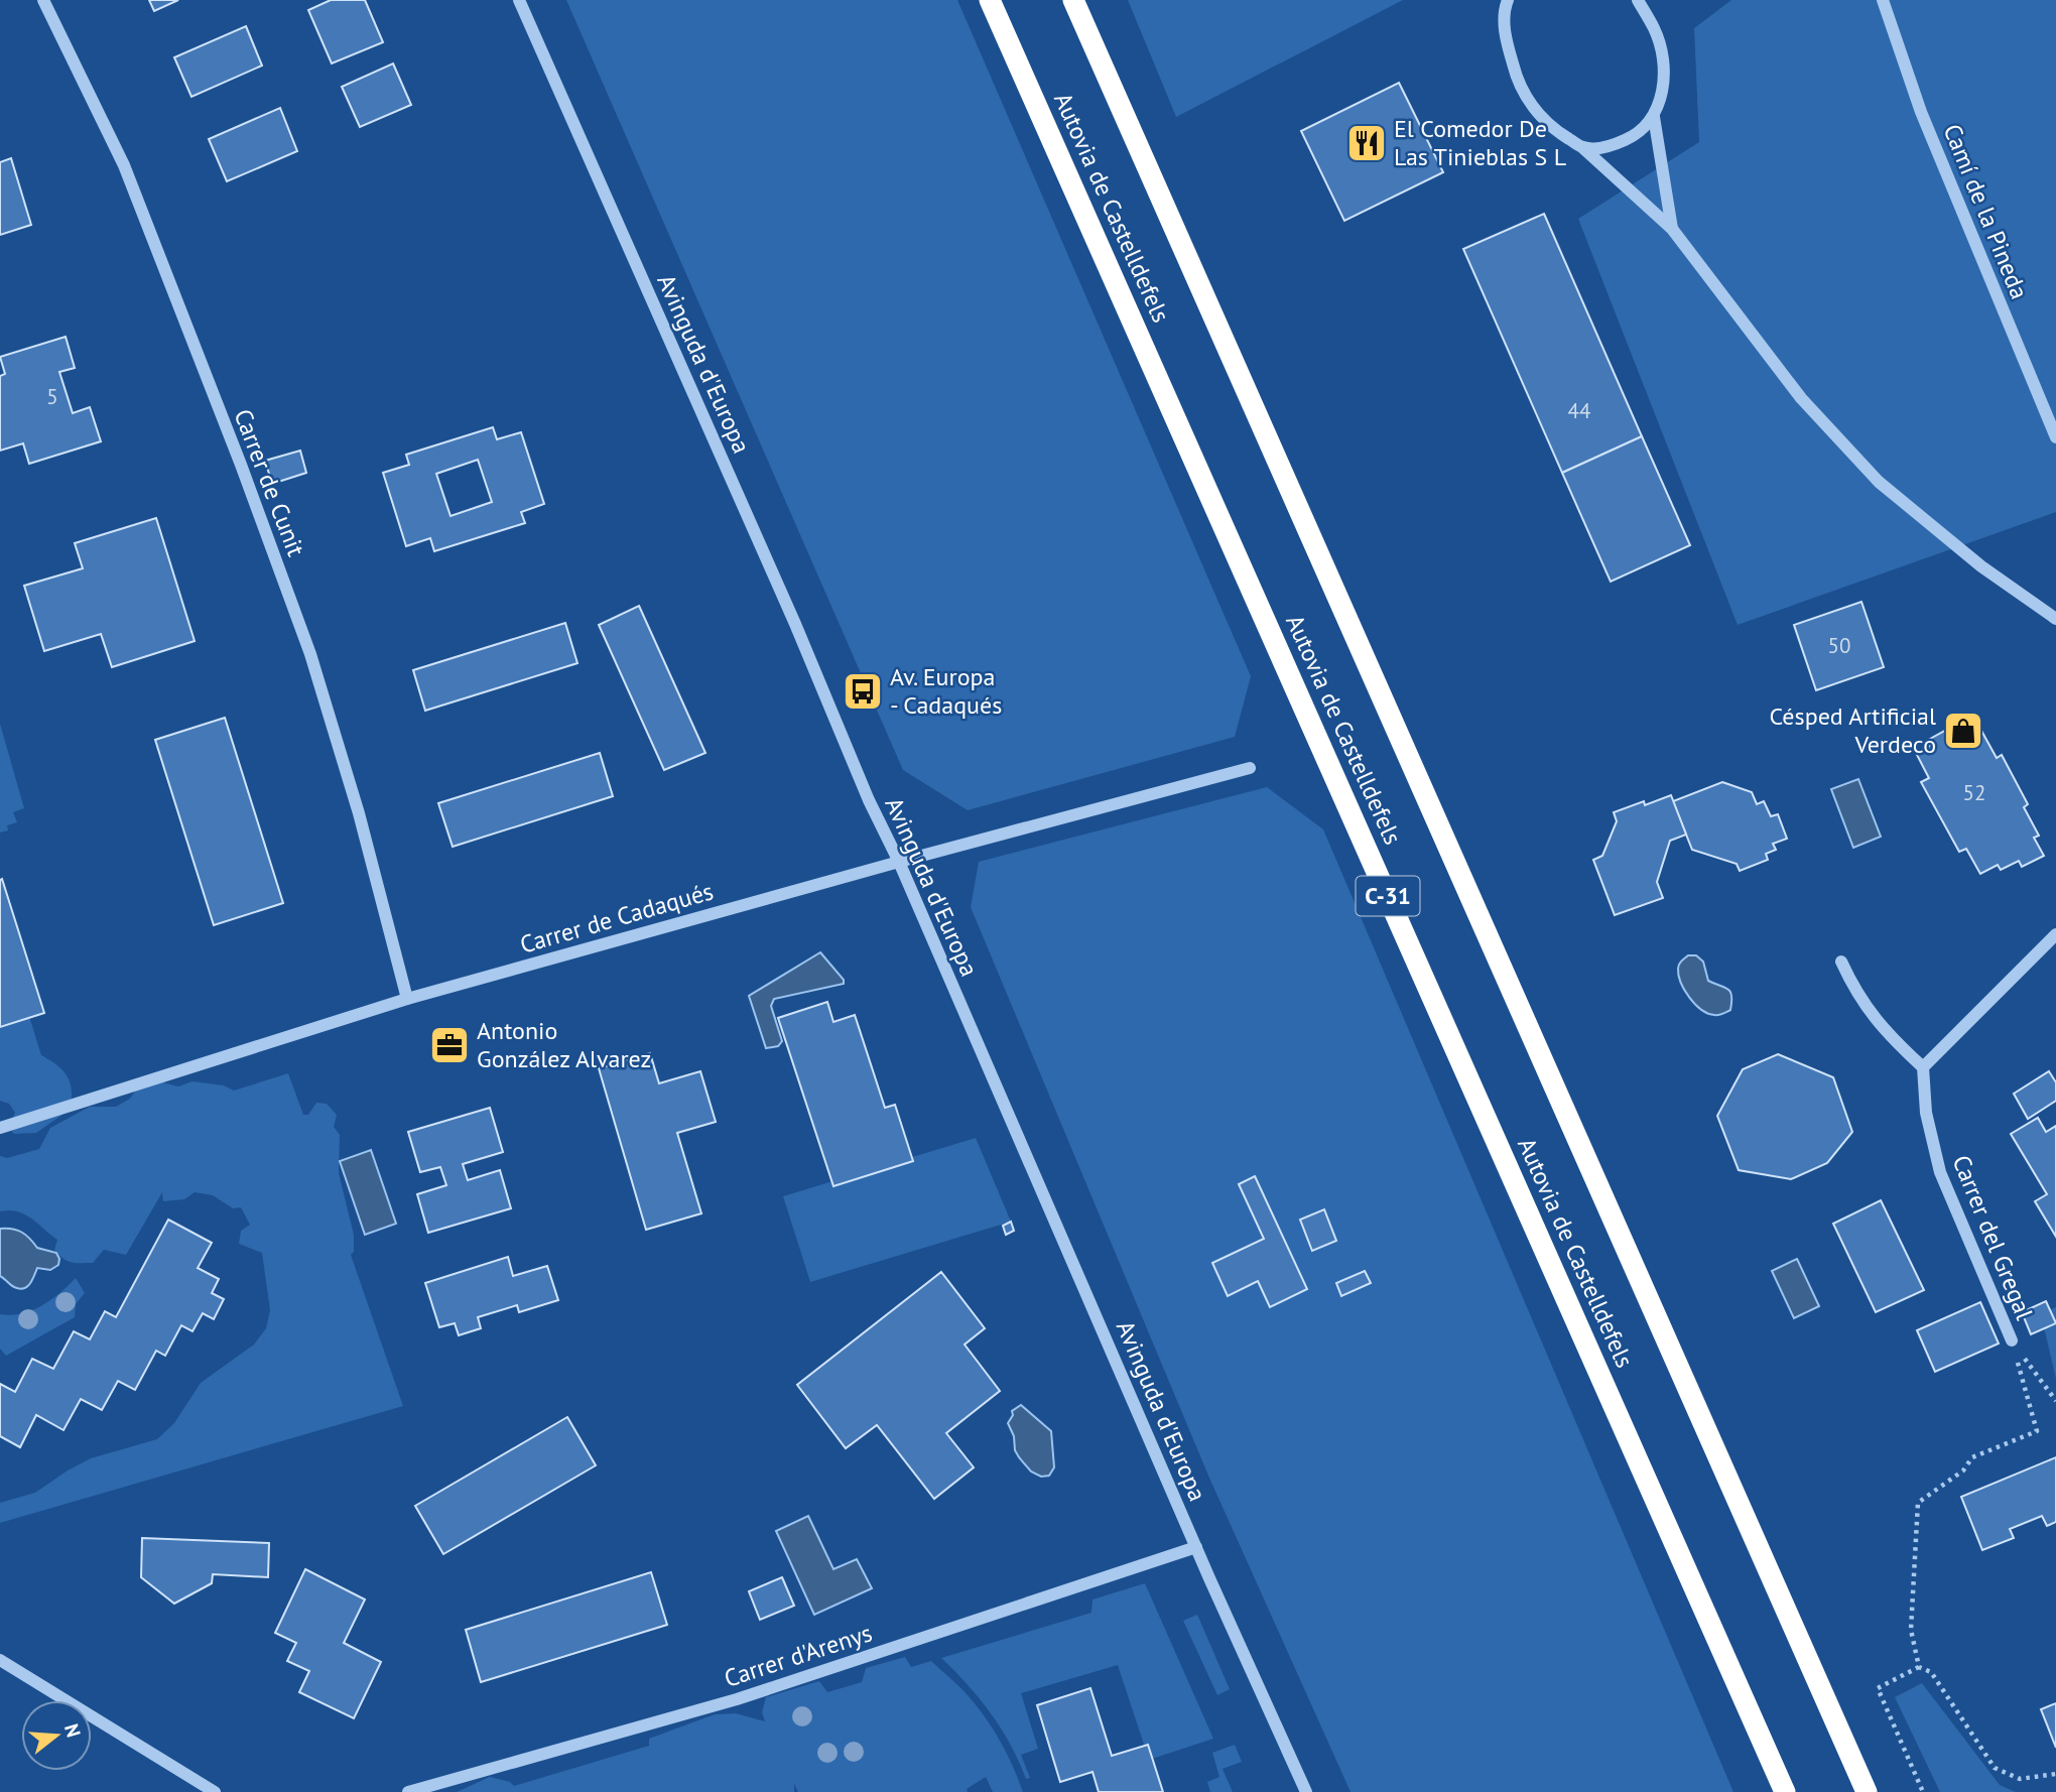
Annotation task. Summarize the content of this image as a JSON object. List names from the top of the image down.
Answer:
{
  "streets": {
    "highway": ["Autovia de Castelldefels", "C-31"],
    "street": [
      "Camí de la Pineda",
      "Avinguda d'Europa",
      "Carrer de Cunit",
      "Carrer de Cadaqués",
      "Carrer del Gregal",
      "Carrer d'Arenys"
    ]
  },
  "crossings": [
    ["Avinguda d'Europa", "Carrer de Cadaqués"],
    ["Avinguda d'Europa", "Carrer d'Arenys"],
    ["Carrer de Cunit", "Carrer de Cadaqués"]
  ],
  "places": {
    "restaurant": ["El Comedor De Las Tinieblas S L"],
    "bus stop": ["Av. Europa - Cadaqués"],
    "shop": ["Césped Artificial Verdeco"],
    "office": ["Antonio González Alvarez"]
  },
  "house_numbers": [
    "5",
    "44",
    "50",
    "52"
  ],
  "north": "right"
}
